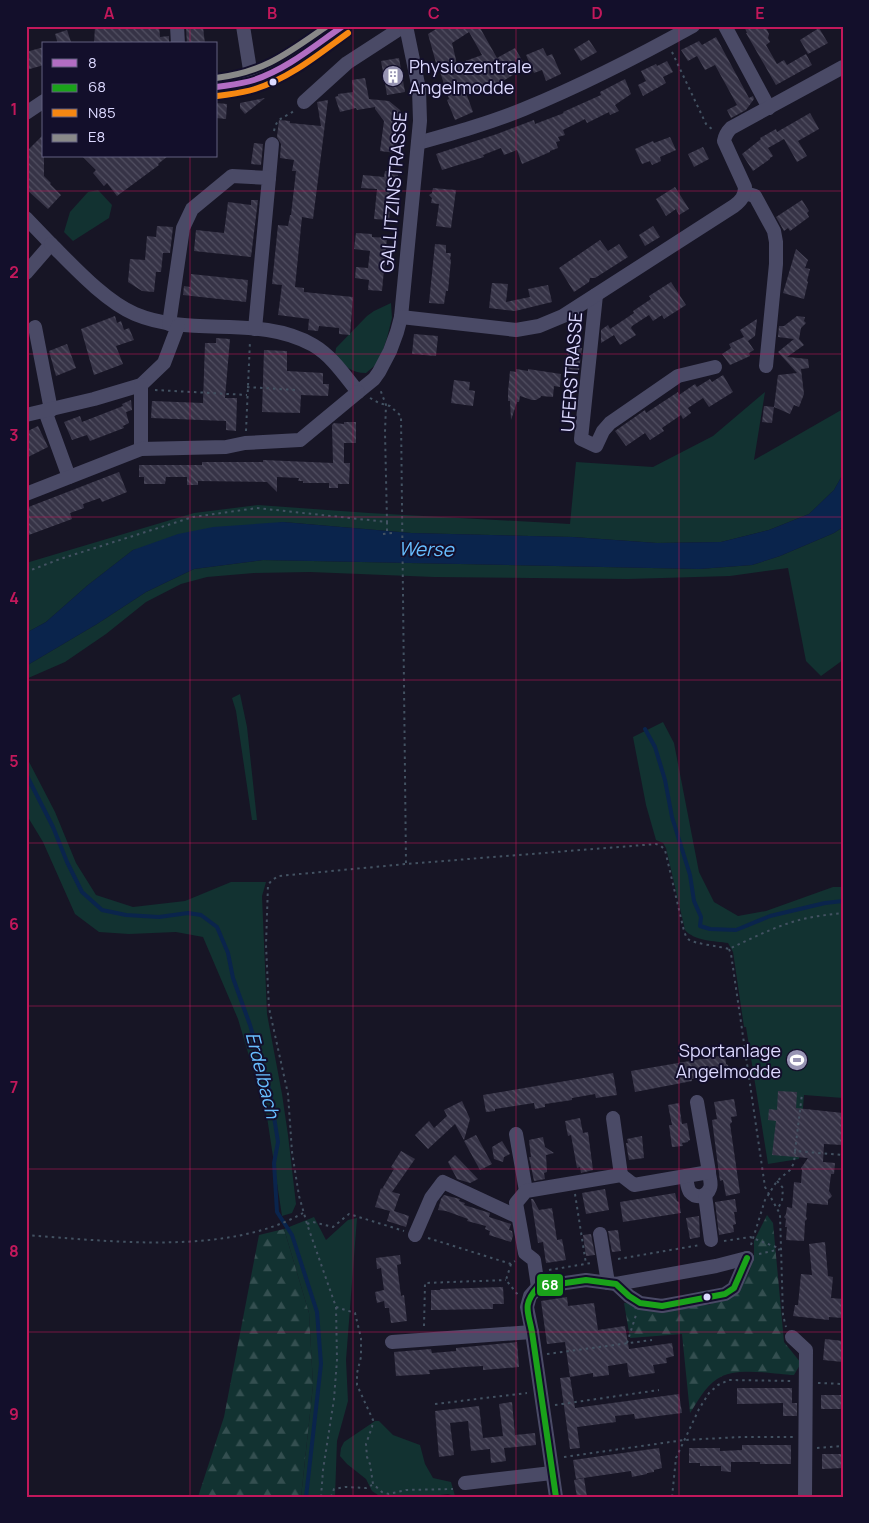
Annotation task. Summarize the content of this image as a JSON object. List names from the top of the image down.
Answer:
{
  "streets": {
    "street": ["GALLITZINSTRASSE", "UFERSTRASSE"]
  },
  "crossings": [
    ["GALLITZINSTRASSE", "UFERSTRASSE"]
  ],
  "water": ["Werse", "Erdelbach"],
  "places": {
    "building": ["Physiozentrale Angelmodde"],
    "sports": ["Sportanlage Angelmodde"]
  },
  "lines": [
    "transit line 8",
    "transit line E8",
    "transit line N85",
    "transit line 68"
  ],
  "legend": [
    "8",
    "68",
    "N85",
    "E8"
  ],
  "grid": {
    "columns": [
      "A",
      "B",
      "C",
      "D",
      "E"
    ],
    "rows": [
      "1",
      "2",
      "3",
      "4",
      "5",
      "6",
      "7",
      "8",
      "9"
    ]
  }
}
